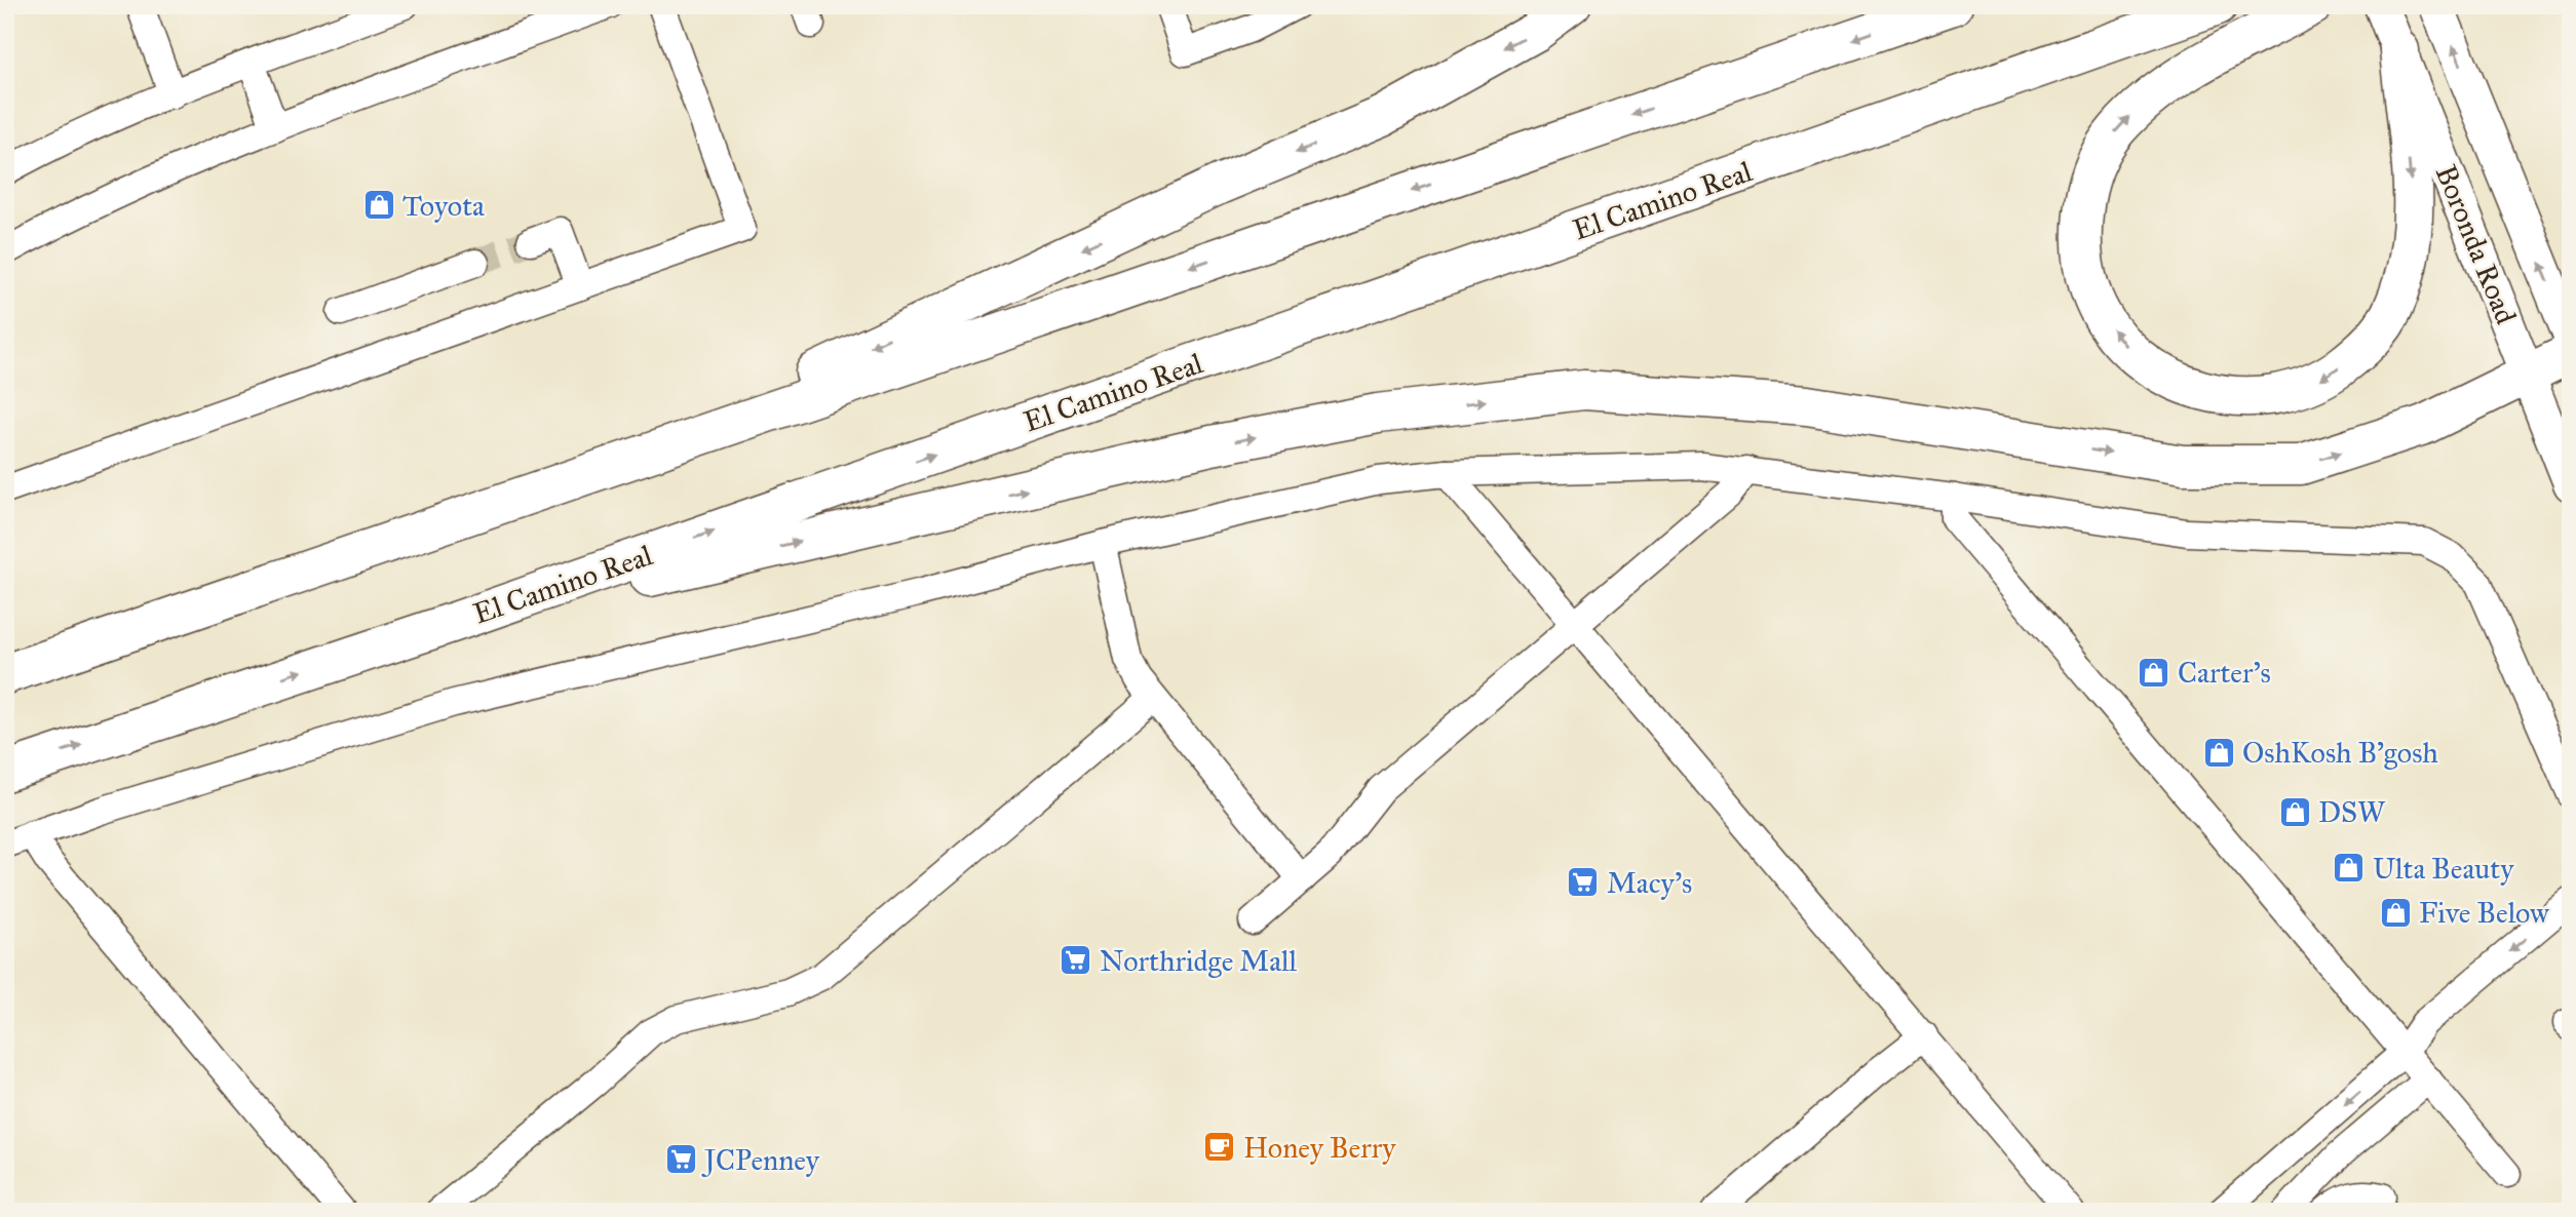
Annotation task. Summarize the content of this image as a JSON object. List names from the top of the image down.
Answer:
{
  "streets": {
    "highway": ["El Camino Real"],
    "main road": ["Boronda Road"]
  },
  "places": {
    "shop": [
      "Toyota",
      "Carter's",
      "OshKosh B'gosh",
      "DSW",
      "Ulta Beauty",
      "Five Below"
    ],
    "supermarket": ["Macy's", "Northridge Mall", "JCPenney"],
    "cafe": ["Honey Berry"]
  }
}
